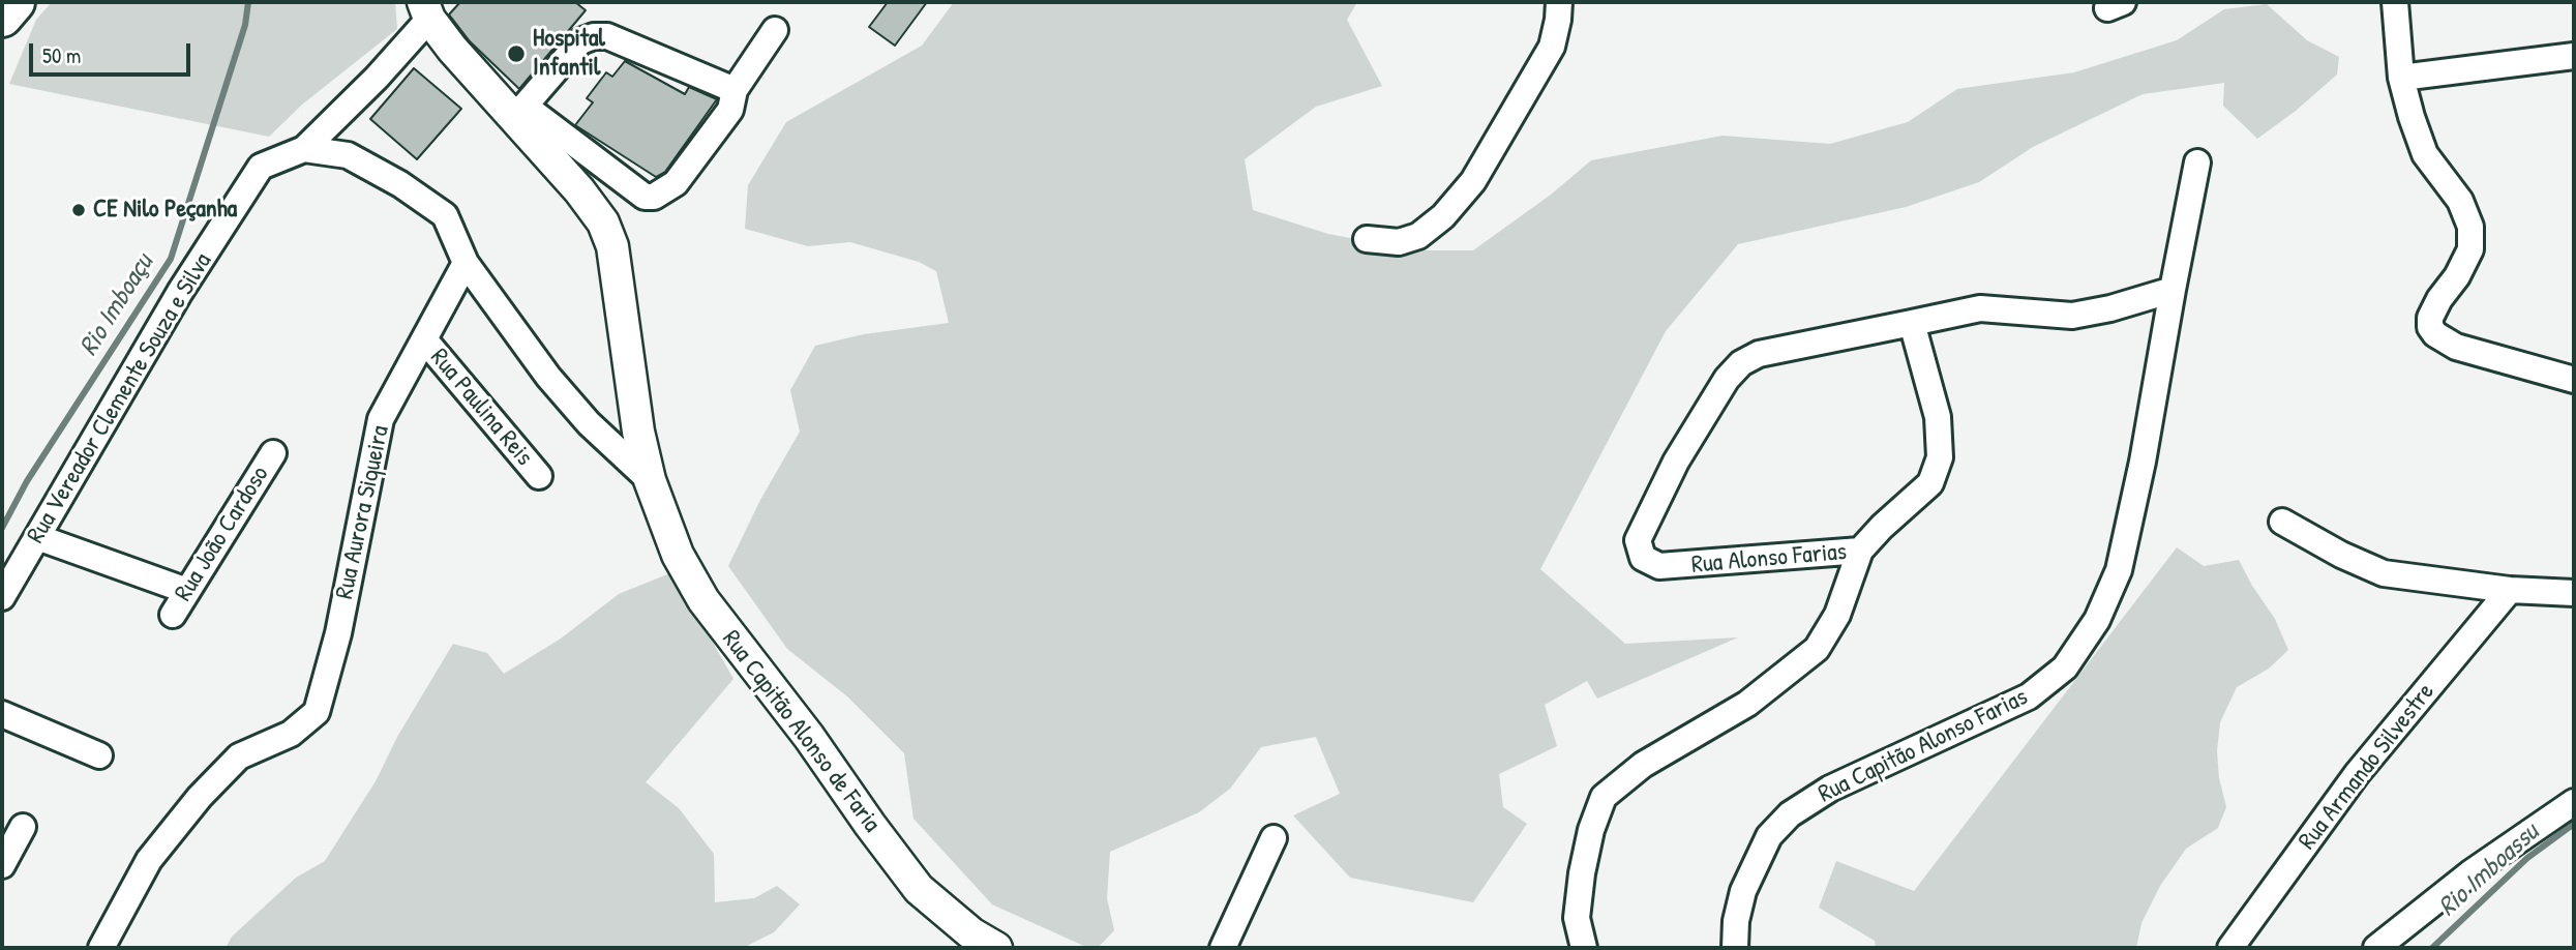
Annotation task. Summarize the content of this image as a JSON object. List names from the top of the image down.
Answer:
{
  "streets": {
    "street": [
      "Rua Vereador Clemente Souza e Silva",
      "Rua Paulina Reis",
      "Rua Aurora Siqueira",
      "Rua João Cardoso",
      "Rua Alonso Farias",
      "Rua Capitão Alonso de Faria",
      "Rua Capitão Alonso Farias",
      "Rua Armando Silvestre"
    ]
  },
  "crossings": [
    ["Rua Paulina Reis", "Rua Aurora Siqueira"],
    ["Rua Aurora Siqueira", "Rua Capitão Alonso de Faria"]
  ],
  "water": ["Rio Imboaçu", "Rio Imboassu"],
  "places": ["Hospital Infantil", "CE Nilo Peçanha"],
  "scale_bar": "50 m"
}
